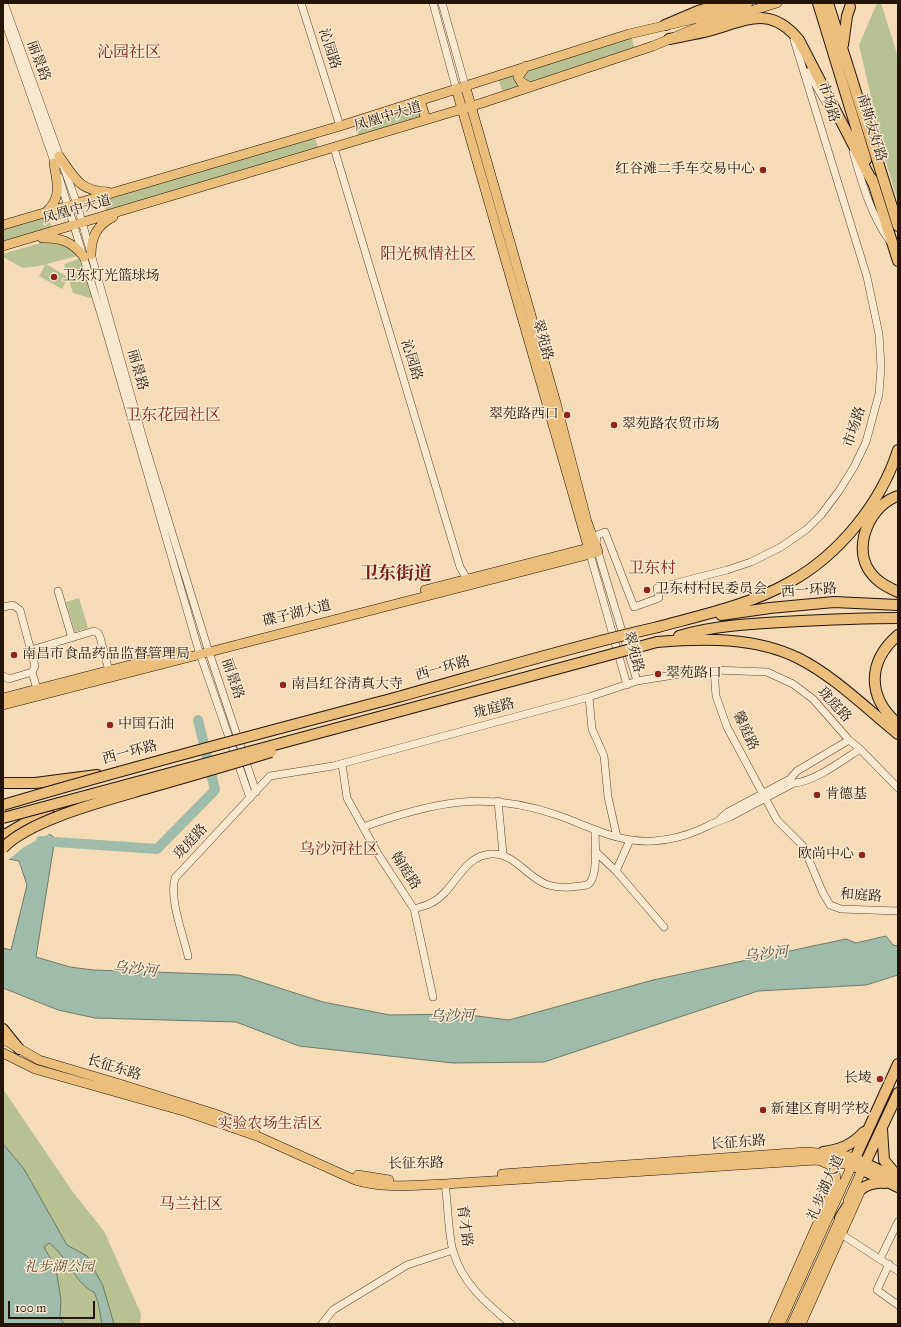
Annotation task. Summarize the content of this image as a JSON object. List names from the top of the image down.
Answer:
{
  "streets": {
    "highway": ["南斯友好路", "西一环路", "礼步湖大道"],
    "main road": [
      "凤凰中大道",
      "翠苑路",
      "碟子湖大道",
      "长征东路"
    ],
    "street": [
      "沁园路",
      "丽景路",
      "市场路",
      "珑庭路",
      "馨庭路",
      "翰庭路",
      "和庭路",
      "育才路"
    ]
  },
  "crossings": [
    ["沁园路", "凤凰中大道"],
    ["沁园路", "碟子湖大道"],
    ["丽景路", "凤凰中大道"],
    ["丽景路", "碟子湖大道"],
    ["丽景路", "珑庭路"],
    ["市场路", "翠苑路"],
    ["市场路", "碟子湖大道"],
    ["凤凰中大道", "翠苑路"],
    ["翠苑路", "碟子湖大道"],
    ["翠苑路", "珑庭路"],
    ["珑庭路", "馨庭路"],
    ["珑庭路", "翰庭路"],
    ["馨庭路", "和庭路"],
    ["长征东路", "礼步湖大道"],
    ["长征东路", "育才路"]
  ],
  "districts": [
    "沁园社区",
    "阳光枫情社区",
    "卫东花园社区",
    "卫东村",
    "卫东街道",
    "乌沙河社区",
    "实验农场生活区",
    "马兰社区"
  ],
  "water": ["乌沙河"],
  "parks": ["礼步湖公园"],
  "places": [
    "红谷滩二手车交易中心",
    "卫东灯光篮球场",
    "翠苑路西口",
    "翠苑路农贸市场",
    "卫东村村民委员会",
    "南昌市食品药品监督管理局",
    "翠苑路口",
    "南昌红谷清真大寺",
    "中国石油",
    "肯德基",
    "欧尚中心",
    "长堎",
    "新建区育明学校"
  ],
  "scale_bar": "100 m"
}
